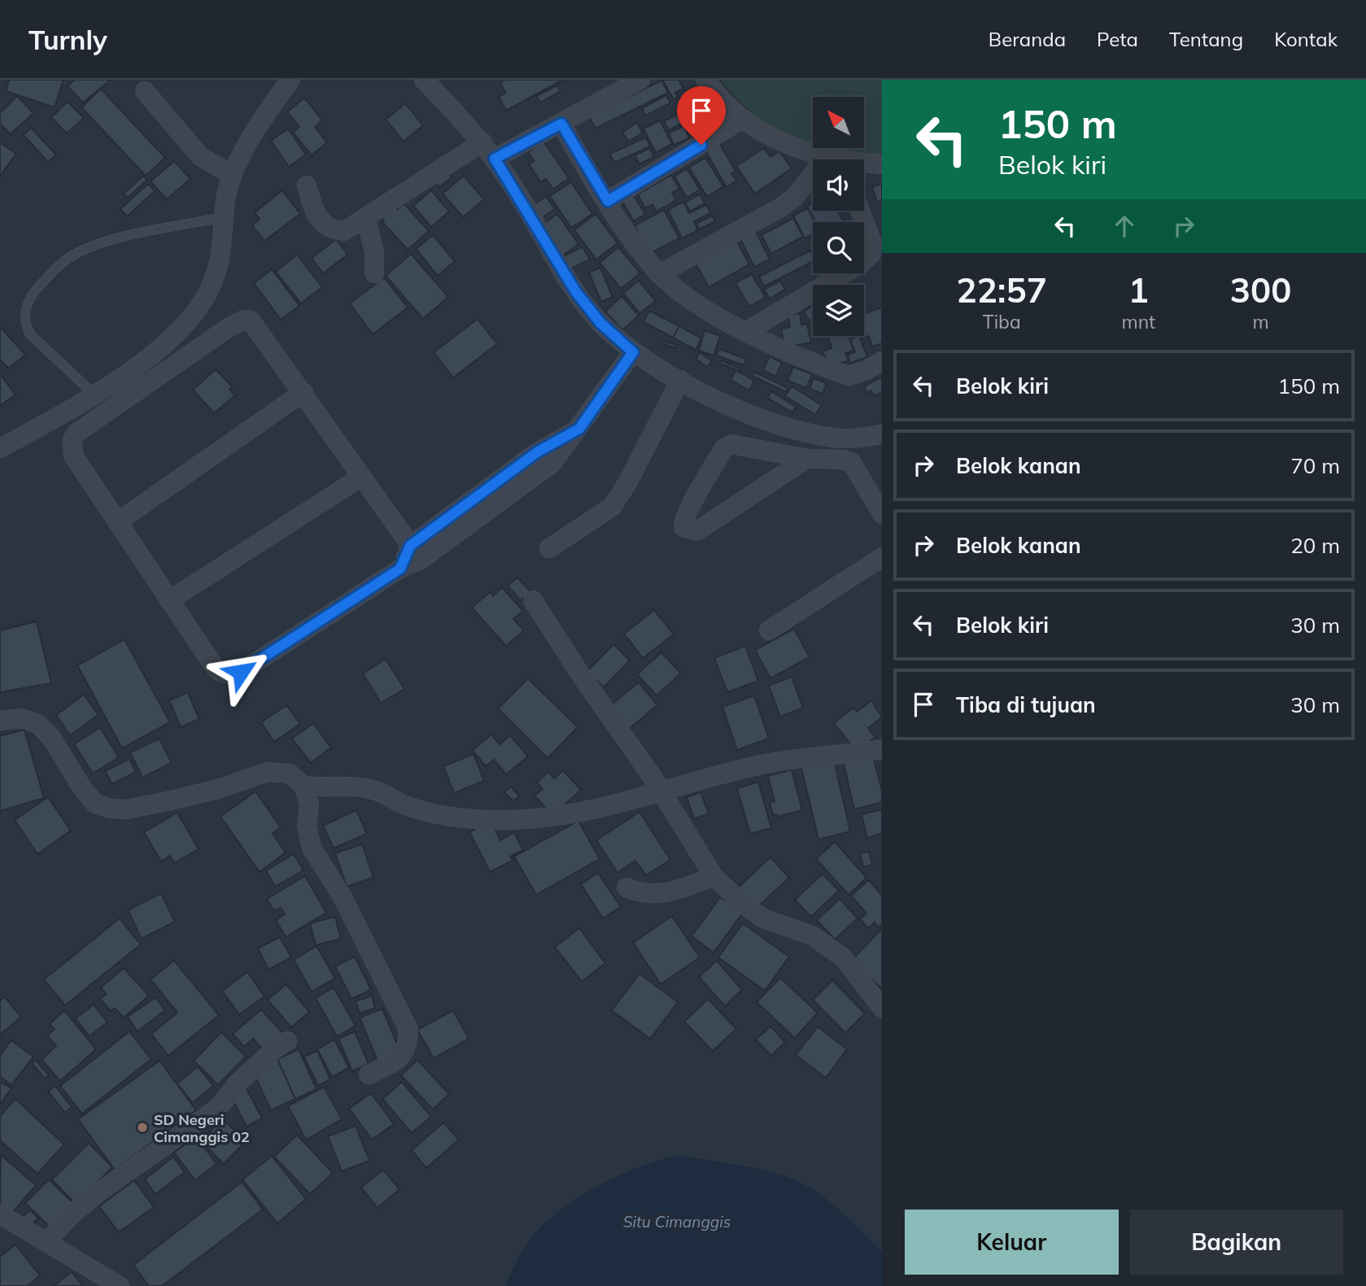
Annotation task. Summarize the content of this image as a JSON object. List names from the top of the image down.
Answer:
{
  "water": ["Situ Cimanggis"],
  "places": ["SD Negeri Cimanggis 02"],
  "north": "top left",
  "page": {
    "header": "Turnly",
    "nav": [
      "Beranda",
      "Peta",
      "Tentang",
      "Kontak"
    ],
    "turn": ["150 m", "Belok kiri"],
    "eta": [
      "22:57",
      "Tiba",
      "1",
      "mnt",
      "300",
      "m"
    ],
    "list": [
      {
        "name": "Belok kiri",
        "value": "150 m"
      },
      {
        "name": "Belok kanan",
        "value": "70 m"
      },
      {
        "name": "Belok kanan",
        "value": "20 m"
      },
      {
        "name": "Belok kiri",
        "value": "30 m"
      },
      {
        "name": "Tiba di tujuan",
        "value": "30 m"
      }
    ],
    "buttons": ["Keluar", "Bagikan"]
  }
}
